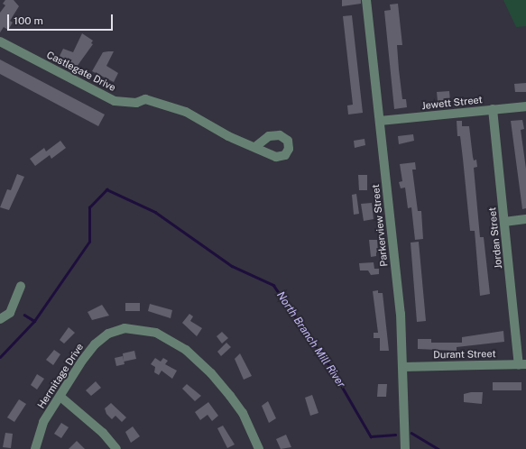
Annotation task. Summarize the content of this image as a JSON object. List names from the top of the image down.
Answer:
{
  "streets": {
    "street": [
      "Castlegate Drive",
      "Jewett Street",
      "Parkerview Street",
      "Jordan Street",
      "Durant Street",
      "Hermitage Drive"
    ]
  },
  "crossings": [
    ["Jewett Street", "Parkerview Street"],
    ["Jewett Street", "Jordan Street"],
    ["Parkerview Street", "Durant Street"],
    ["Jordan Street", "Durant Street"]
  ],
  "water": ["North Branch Mill River"],
  "scale_bar": "100 m"
}
